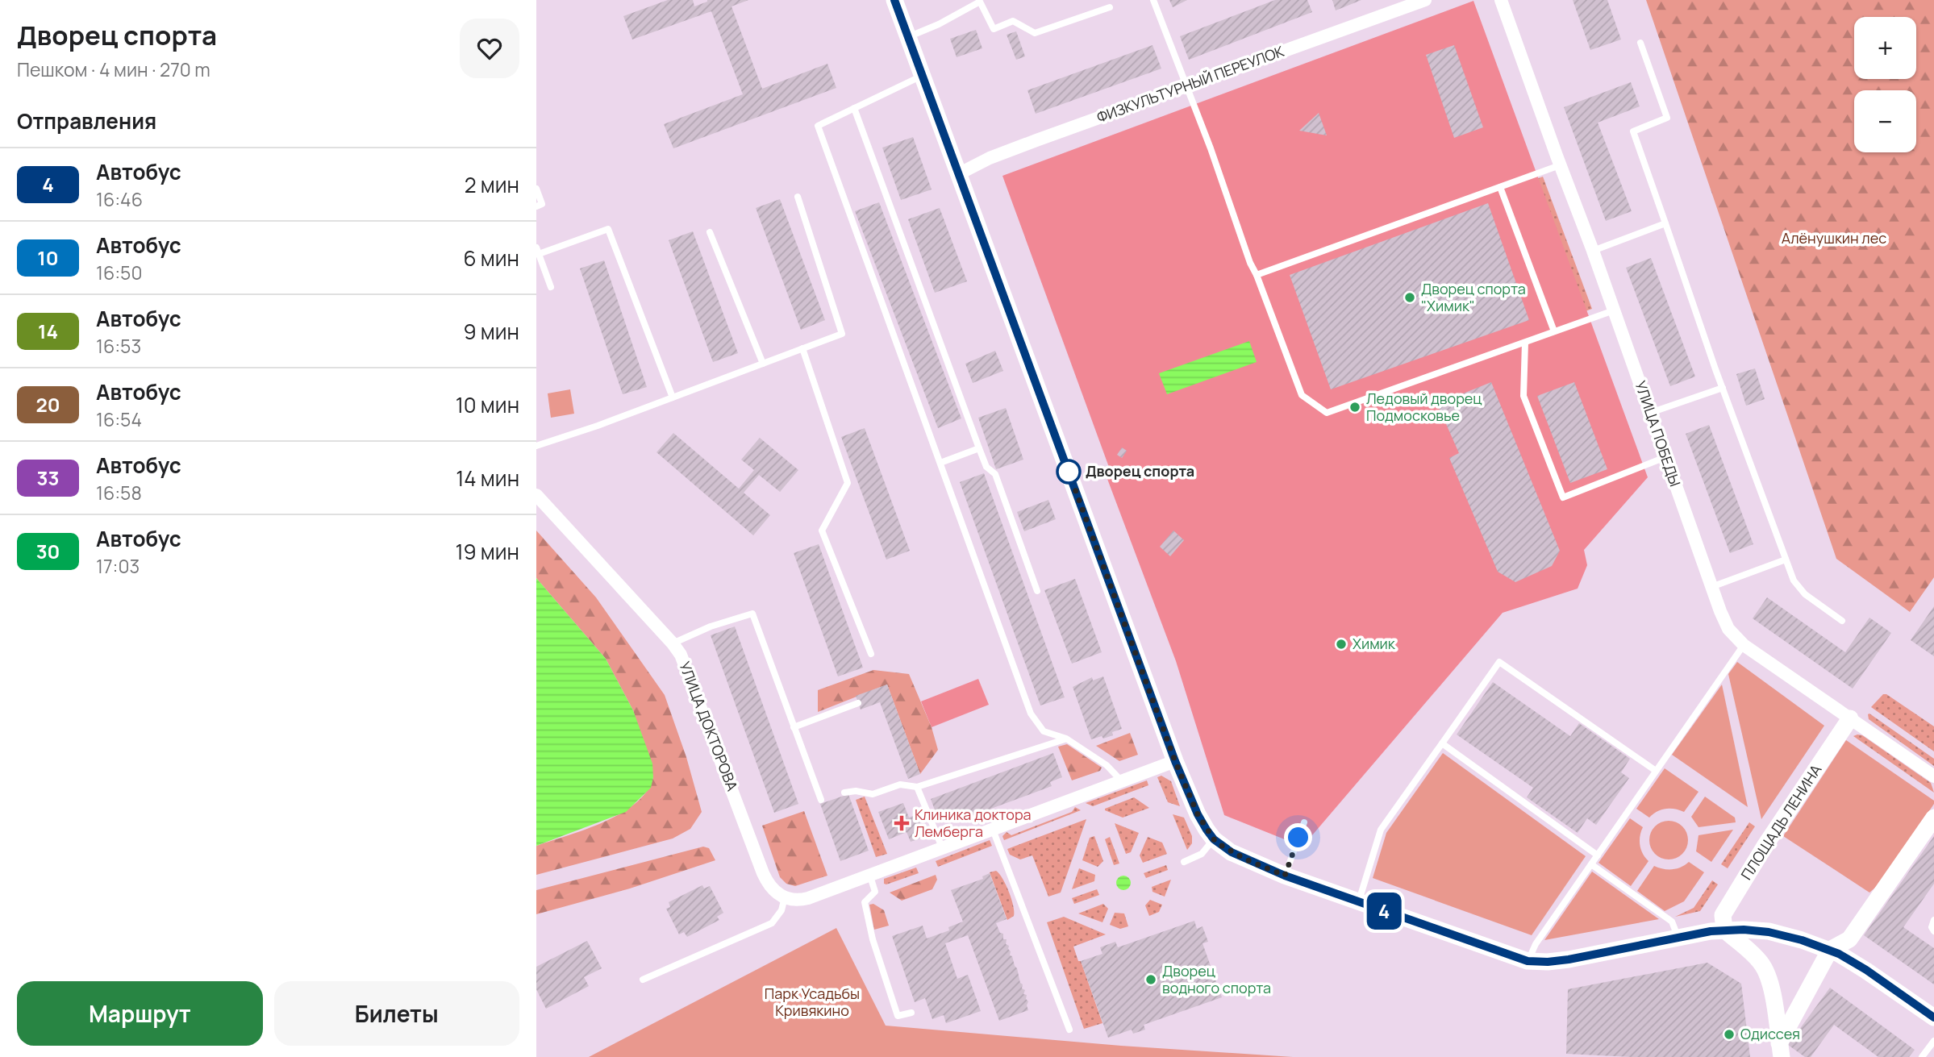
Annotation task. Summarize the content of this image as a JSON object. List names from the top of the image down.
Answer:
{
  "streets": {
    "main road": ["ПЛОЩАДЬ ЛЕНИНА"],
    "street": ["ФИЗКУЛЬТУРНЫЙ ПЕРЕУЛОК", "УЛИЦА ПОБЕДЫ", "УЛИЦА ДОКТОРОВА"]
  },
  "crossings": [
    ["УЛИЦА ПОБЕДЫ", "ПЛОЩАДЬ ЛЕНИНА"]
  ],
  "parks": ["Алёнушкин лес", "Парк Усадьбы Кривякино"],
  "places": {
    "other": [
      "Дворец спорта \"Химик\"",
      "Ледовый дворец Подмосковье",
      "Дворец спорта",
      "Химик",
      "Дворец водного спорта",
      "Одиссея"
    ],
    "health": ["Клиника доктора Лемберга"]
  },
  "lines": ["bus line 4"],
  "page": {
    "heading": [
      ["Дворец спорта", "Пешком · 4 мин · 270 m"],
      "Отправления"
    ],
    "on_map": "4",
    "map_buttons": ["+", "−"],
    "list": [
      {
        "mark": "4",
        "name": "Автобус",
        "note": "16:46",
        "value": "2 мин"
      },
      {
        "mark": "10",
        "name": "Автобус",
        "note": "16:50",
        "value": "6 мин"
      },
      {
        "mark": "14",
        "name": "Автобус",
        "note": "16:53",
        "value": "9 мин"
      },
      {
        "mark": "20",
        "name": "Автобус",
        "note": "16:54",
        "value": "10 мин"
      },
      {
        "mark": "33",
        "name": "Автобус",
        "note": "16:58",
        "value": "14 мин"
      },
      {
        "mark": "30",
        "name": "Автобус",
        "note": "17:03",
        "value": "19 мин"
      }
    ],
    "buttons": ["Маршрут", "Билеты"]
  }
}
